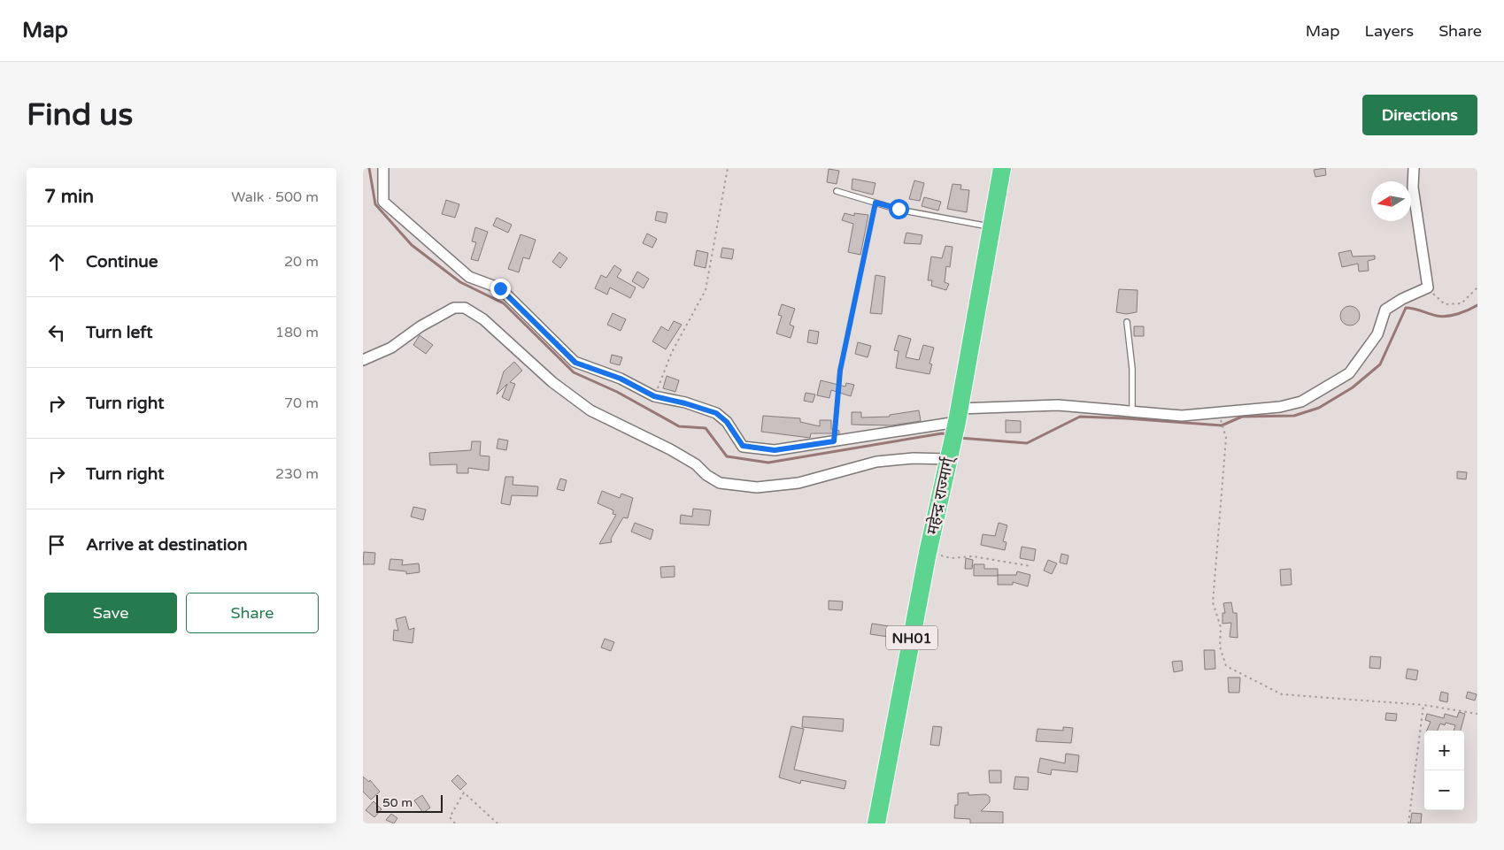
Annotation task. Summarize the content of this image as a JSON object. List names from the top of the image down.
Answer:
{
  "streets": {
    "highway": ["महेन्द्र राज्मार्ग्", "NH01"]
  },
  "scale_bar": "50 m",
  "north": "left",
  "page": {
    "header": "Map",
    "nav": ["Map", "Layers", "Share"],
    "buttons": [
      "Directions",
      ["Save", "Share"]
    ],
    "title": "Find us",
    "heading": ["7 min", "Walk · 500 m"],
    "list": [
      ["Continue", "20 m"],
      ["Turn left", "180 m"],
      ["Turn right", "70 m"],
      ["Turn right", "230 m"],
      "Arrive at destination"
    ],
    "map_buttons": ["+", "−"],
    "scale": "50 m"
  }
}
